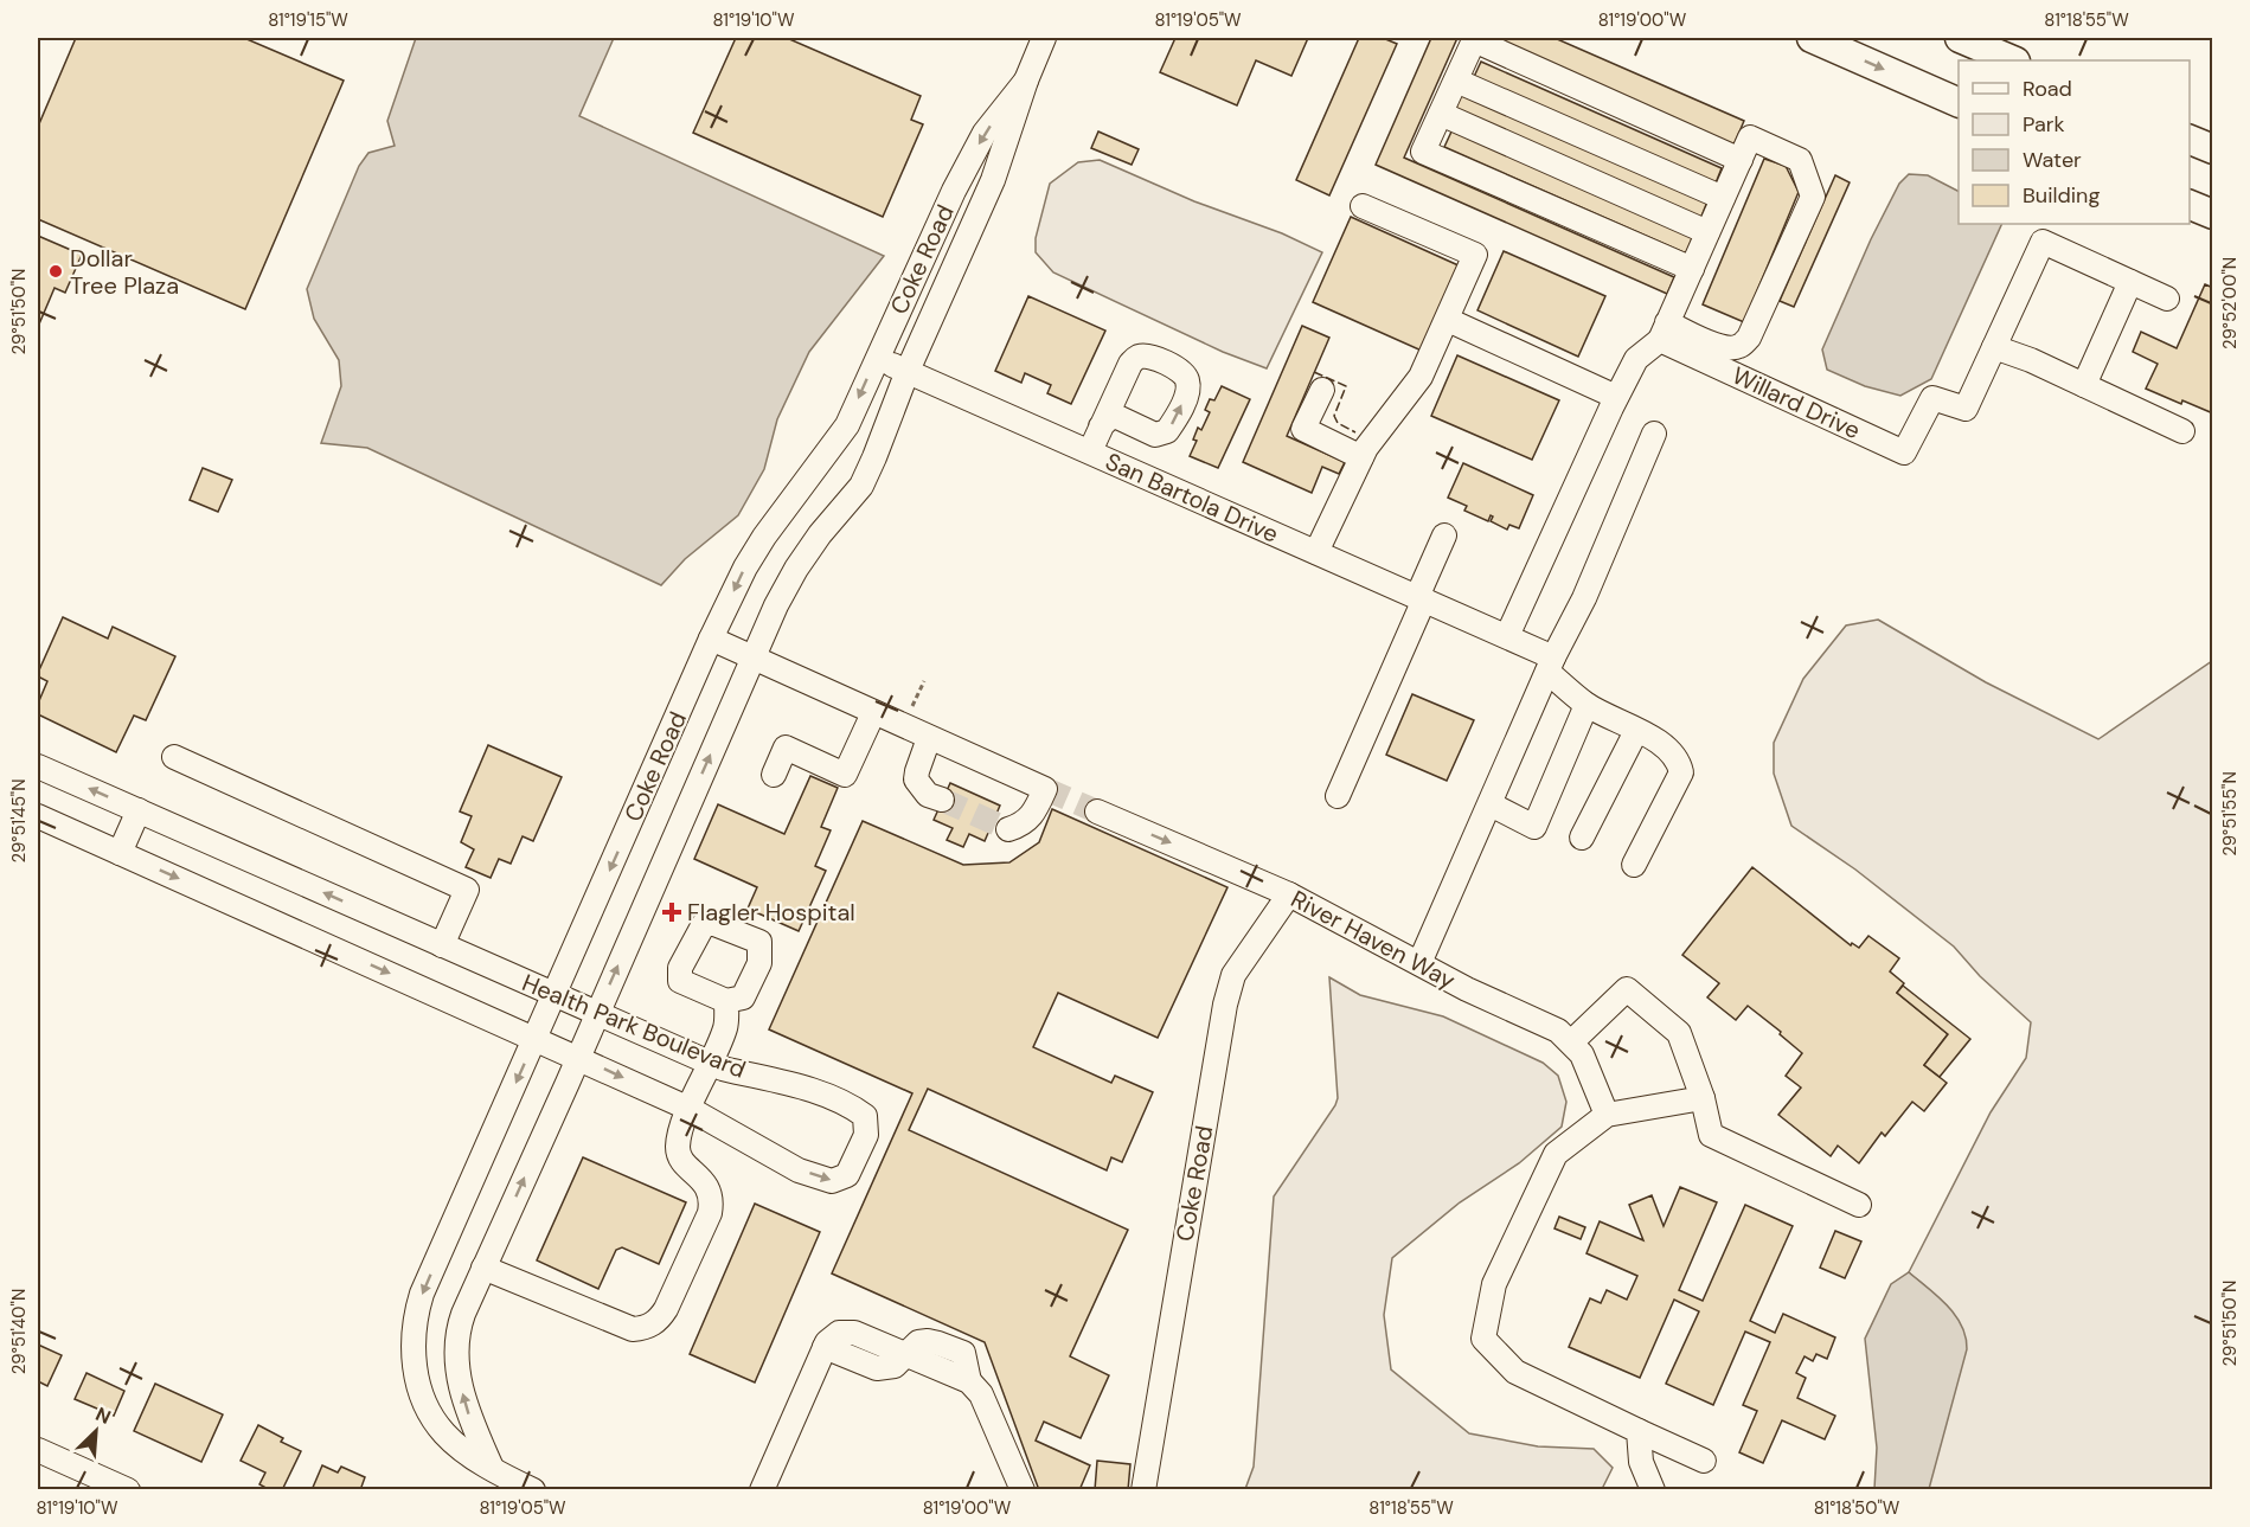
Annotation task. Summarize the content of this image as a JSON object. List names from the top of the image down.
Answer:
{
  "streets": {
    "street": [
      "Coke Road",
      "Willard Drive",
      "San Bartola Drive",
      "River Haven Way",
      "Health Park Boulevard"
    ]
  },
  "crossings": [
    ["Coke Road", "San Bartola Drive"],
    ["Coke Road", "River Haven Way"],
    ["Coke Road", "Health Park Boulevard"]
  ],
  "places": {
    "other": ["Dollar Tree Plaza"],
    "health": ["Flagler Hospital"]
  },
  "legend": [
    "Road",
    "Park",
    "Water",
    "Building"
  ],
  "north": "top right",
  "coordinates": [
    "81°19'15\"W",
    "81°19'10\"W",
    "81°19'05\"W",
    "81°19'00\"W",
    "81°18'55\"W",
    "29°52'00\"N",
    "29°51'50\"N",
    "29°51'55\"N",
    "29°51'45\"N",
    "29°51'40\"N",
    "81°18'50\"W"
  ]
}
